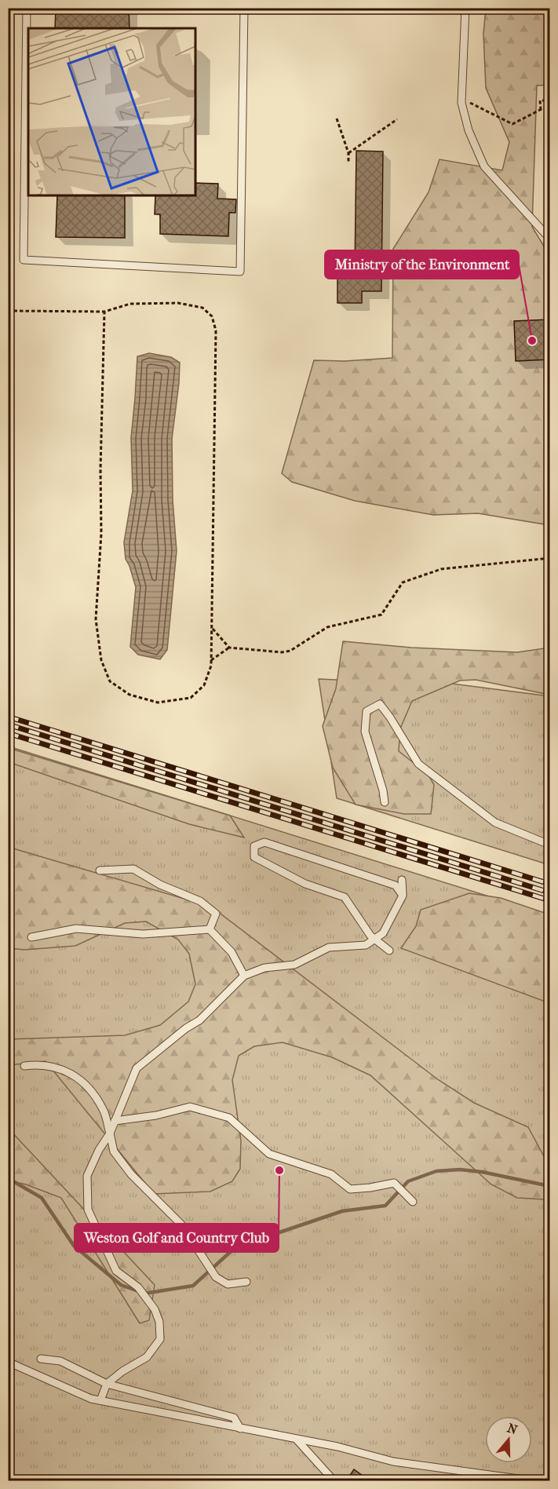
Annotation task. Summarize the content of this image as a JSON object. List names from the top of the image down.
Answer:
{
  "places": ["Ministry of the Environment", "Weston Golf and Country Club"],
  "north": "top"
}
